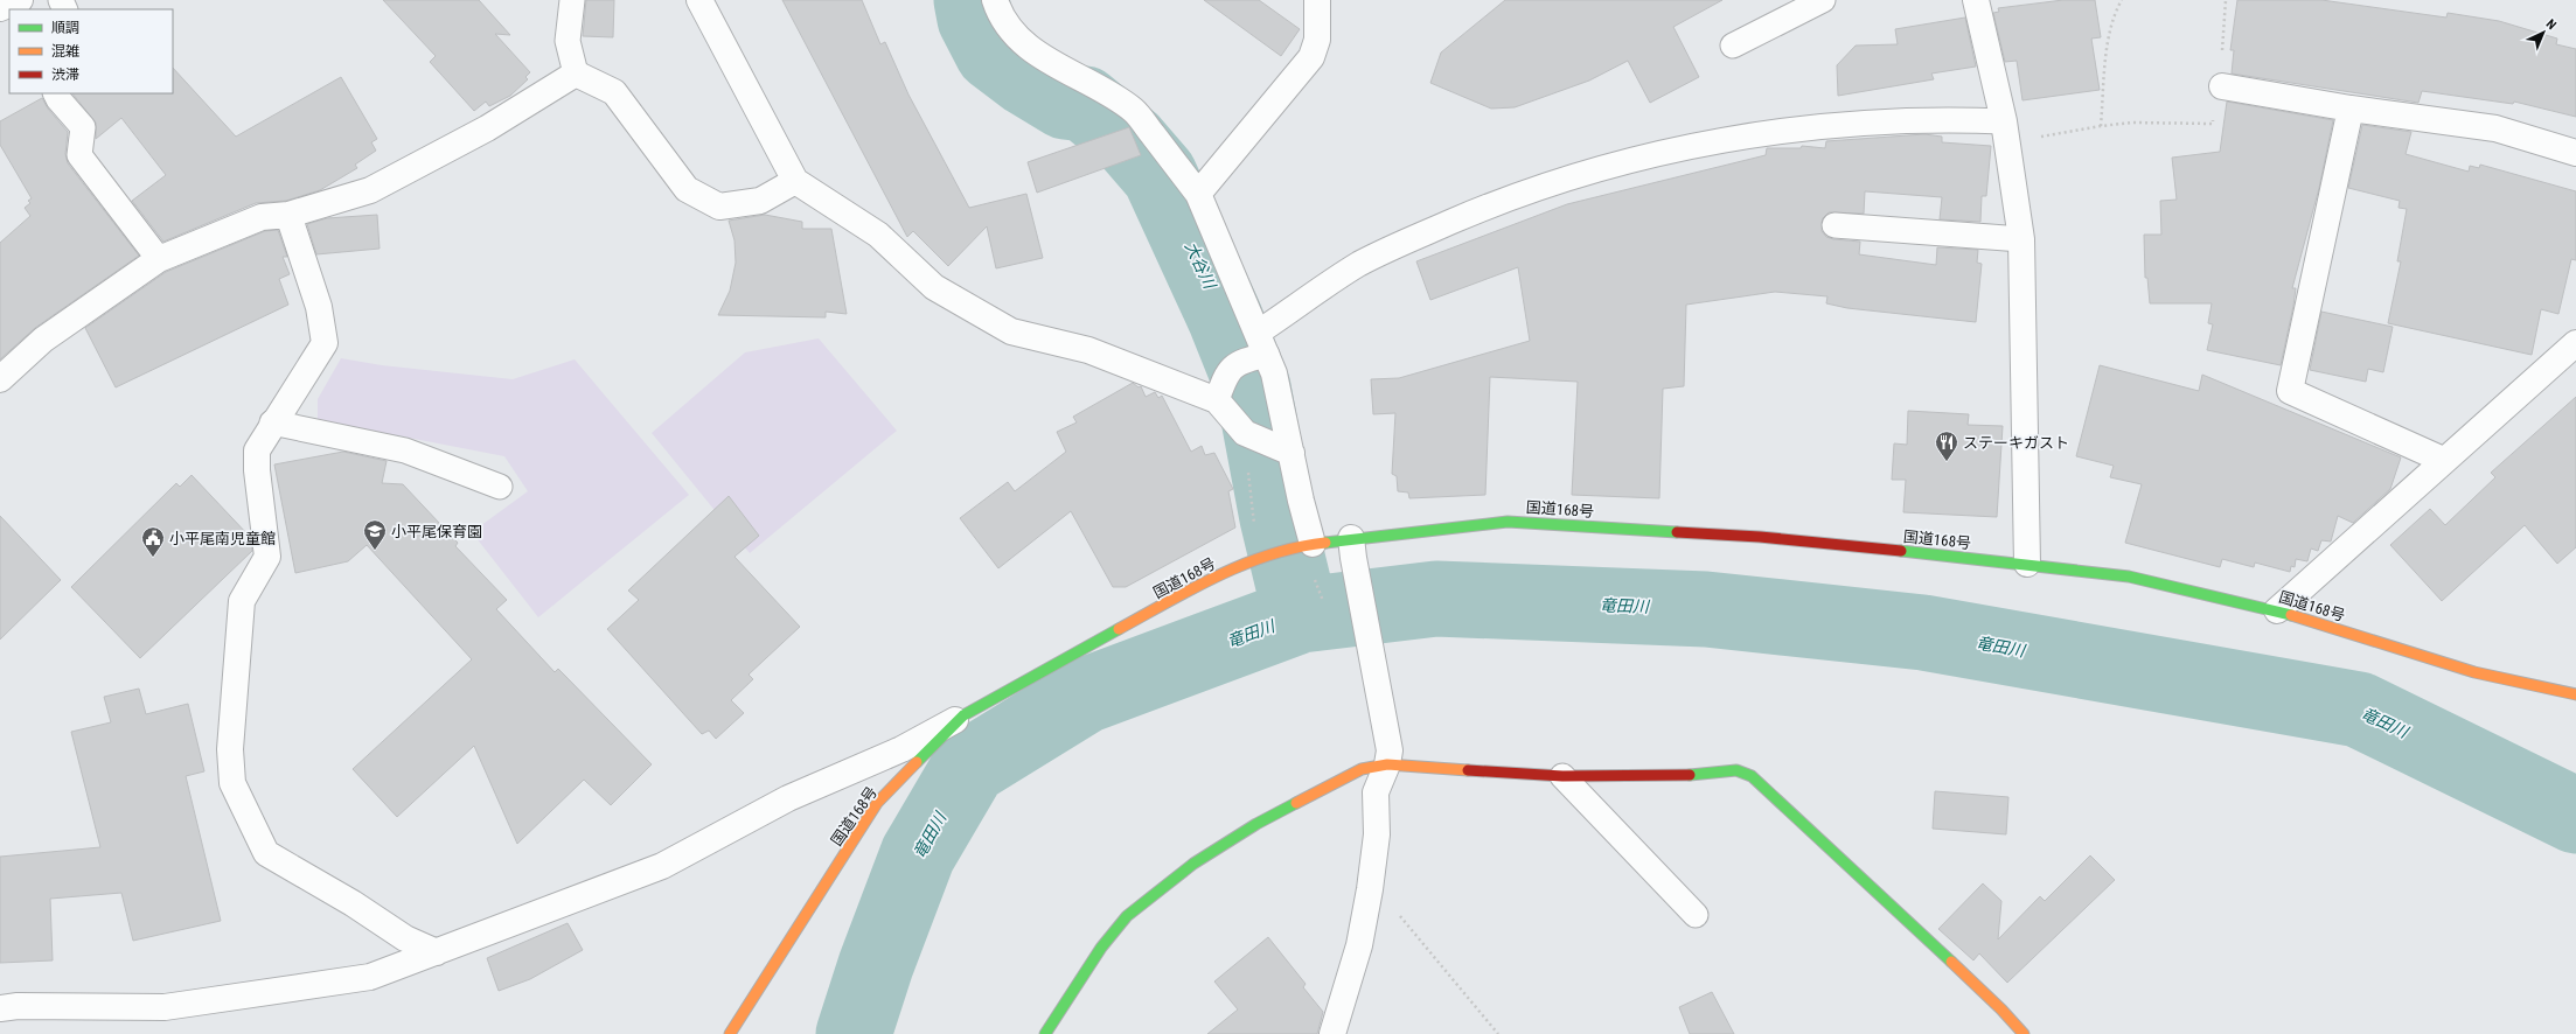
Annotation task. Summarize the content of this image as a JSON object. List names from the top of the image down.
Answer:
{
  "streets": {
    "main road": ["国道168号"]
  },
  "water": ["大谷川", "竜田川"],
  "places": {
    "restaurant": ["ステーキガスト"],
    "school or university": ["小平尾保育園"],
    "public building": ["小平尾南児童館"]
  },
  "legend": ["順調", "混雑", "渋滞"],
  "north": "top right"
}
